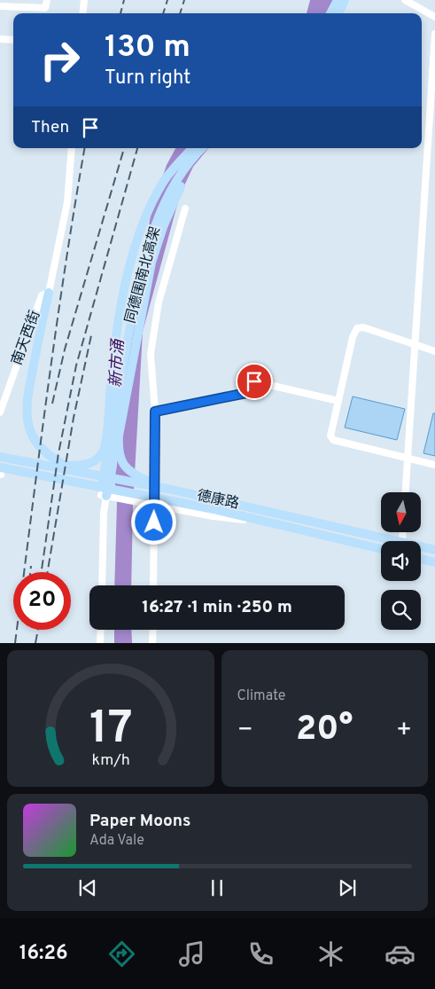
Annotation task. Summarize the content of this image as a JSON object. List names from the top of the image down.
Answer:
{
  "streets": {
    "main road": ["同德围南北高架", "德康路"],
    "street": ["南天西街"]
  },
  "water": ["新市涌"],
  "north": "bottom",
  "page": {
    "turn": ["130 m", "Turn right"],
    "then": "Then",
    "limit": "20",
    "trip": "16:27 · 1 min · 250 m",
    "tile": "Climate",
    "heat": ["−", "20°", "+"],
    "song": ["Paper Moons", "Ada Vale"],
    "tabs": "16:26",
    "gauge": ["17", "km/h"]
  }
}
